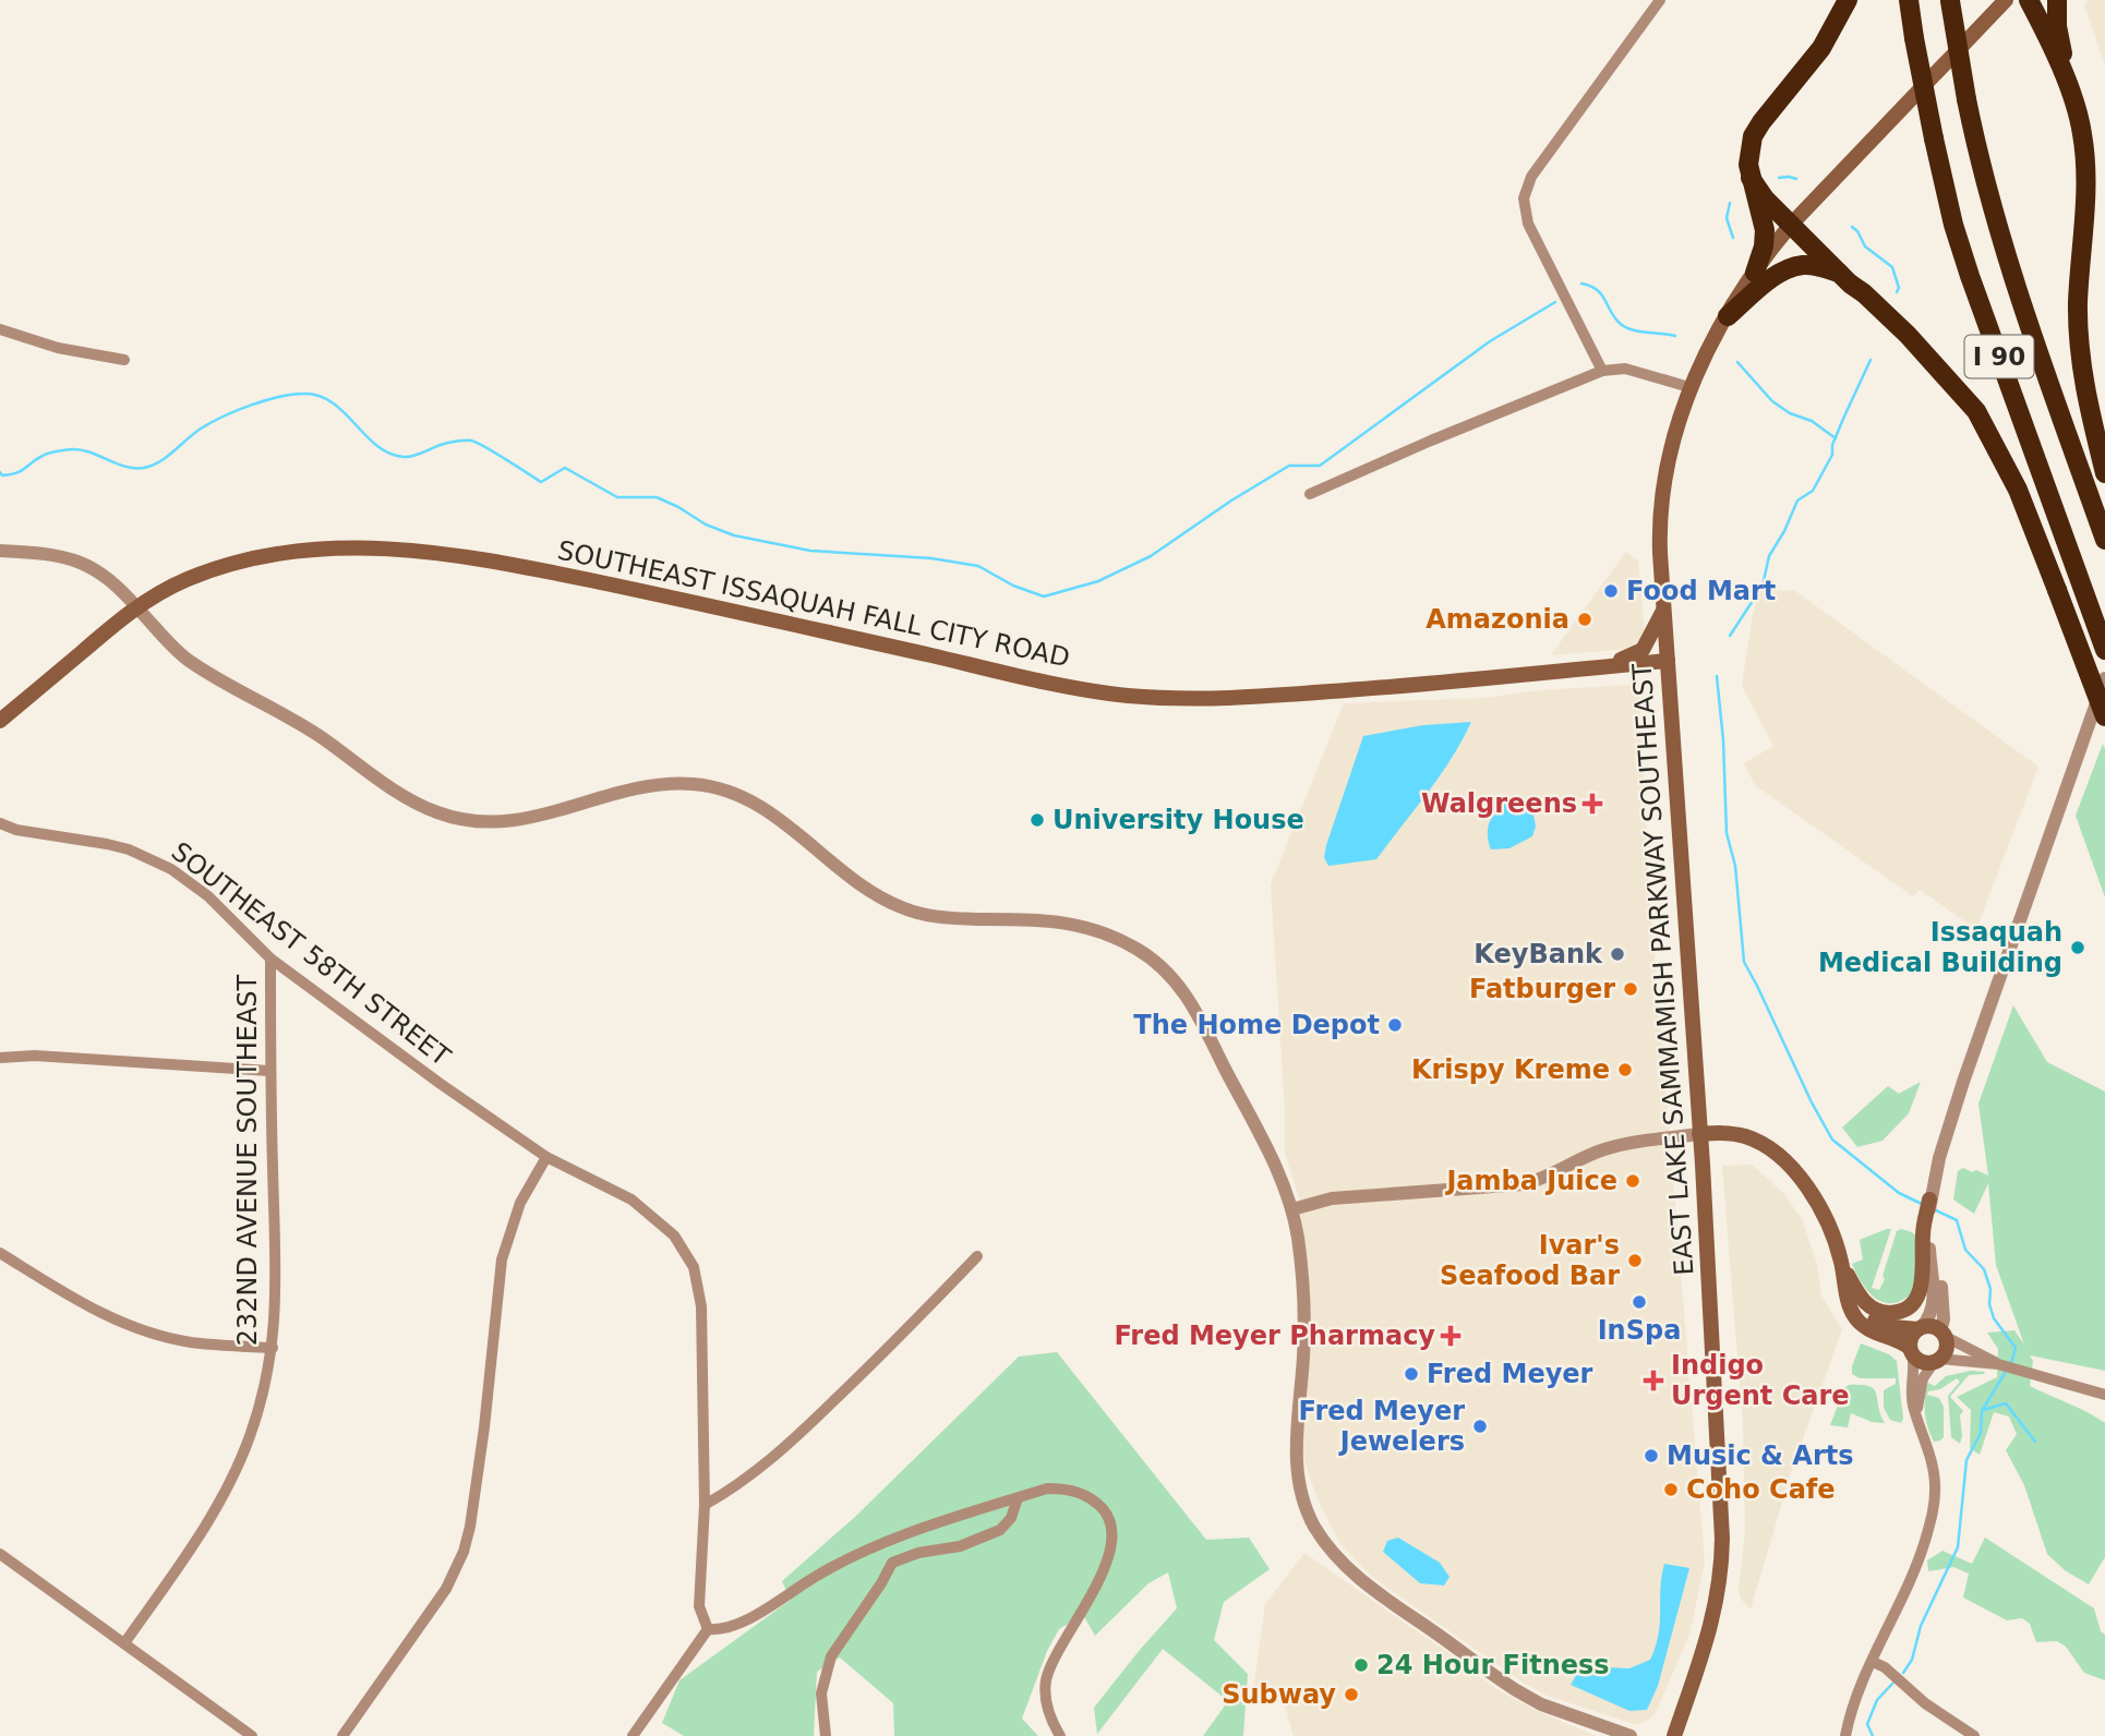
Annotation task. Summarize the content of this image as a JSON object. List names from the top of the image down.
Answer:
{
  "streets": {
    "highway": ["I 90"],
    "main road": ["SOUTHEAST ISSAQUAH FALL CITY ROAD", "EAST LAKE SAMMAMISH PARKWAY SOUTHEAST"],
    "street": ["SOUTHEAST 58TH STREET", "232ND AVENUE SOUTHEAST"]
  },
  "crossings": [
    ["SOUTHEAST ISSAQUAH FALL CITY ROAD", "EAST LAKE SAMMAMISH PARKWAY SOUTHEAST"],
    ["SOUTHEAST 58TH STREET", "232ND AVENUE SOUTHEAST"]
  ],
  "places": {
    "other": [
      "Food Mart",
      "Amazonia",
      "University House",
      "Issaquah Medical Building",
      "KeyBank",
      "Fatburger",
      "The Home Depot",
      "Krispy Kreme",
      "Jamba Juice",
      "Ivar's Seafood Bar",
      "InSpa",
      "Fred Meyer",
      "Fred Meyer Jewelers",
      "Music & Arts",
      "Coho Cafe",
      "24 Hour Fitness",
      "Subway"
    ],
    "health": ["Walgreens", "Fred Meyer Pharmacy", "Indigo Urgent Care"]
  }
}
